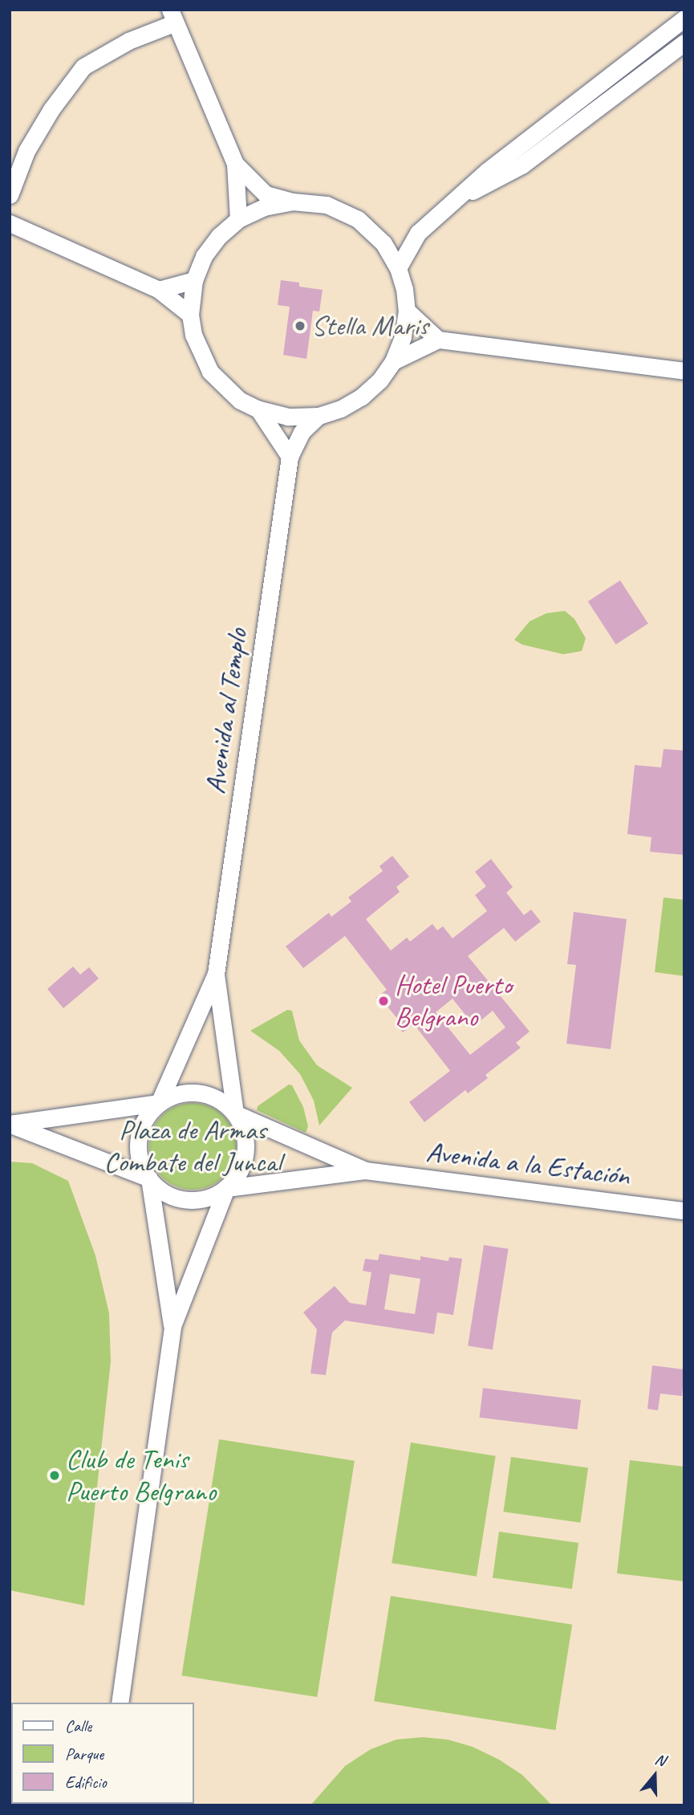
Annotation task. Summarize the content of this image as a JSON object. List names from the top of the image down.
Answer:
{
  "streets": {
    "street": ["Avenida al Templo", "Avenida a la Estación"]
  },
  "parks": ["Plaza de Armas Combate del Juncal"],
  "places": ["Stella Maris", "Hotel Puerto Belgrano", "Club de Tenis Puerto Belgrano"],
  "legend": ["Calle", "Parque", "Edificio"],
  "north": "top"
}
